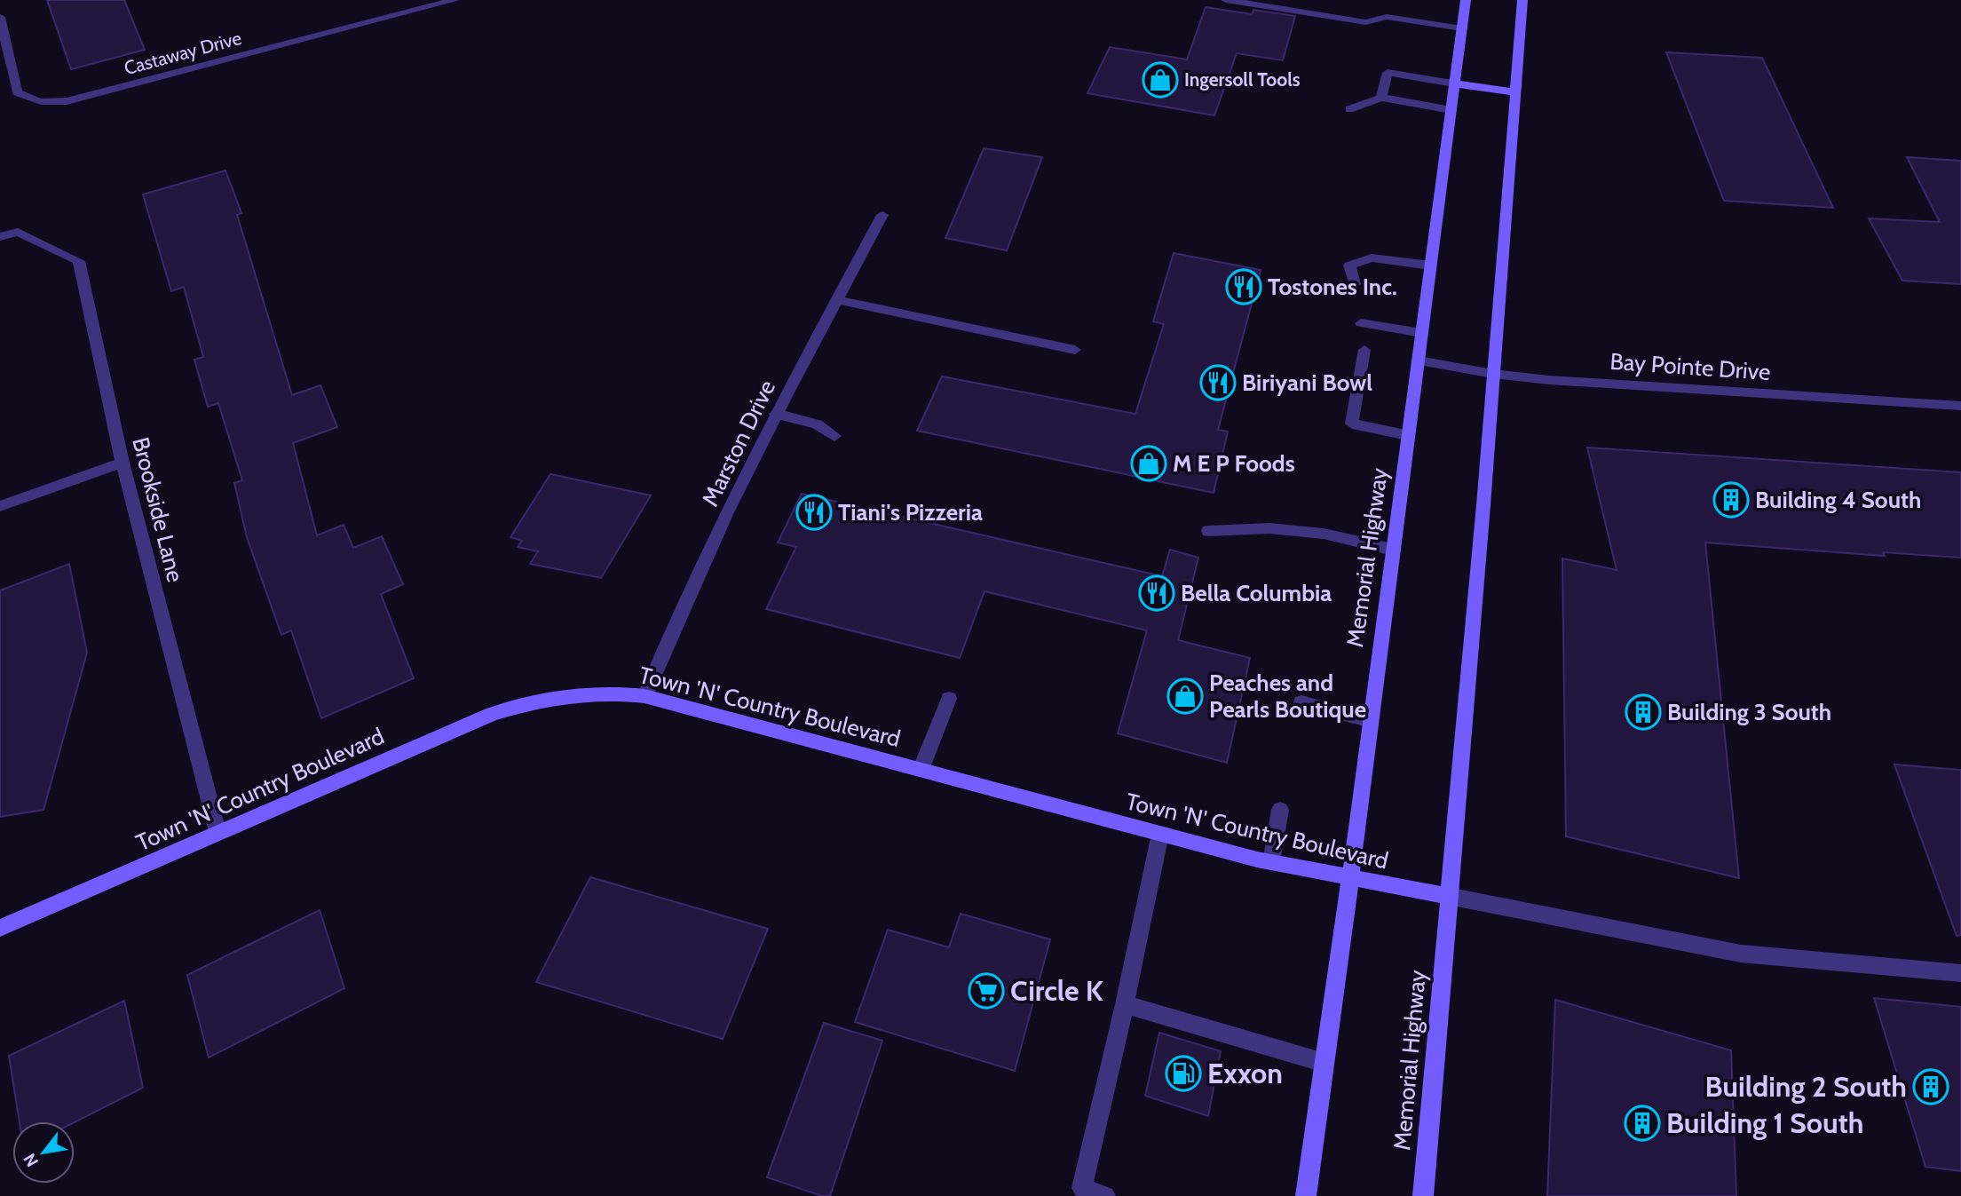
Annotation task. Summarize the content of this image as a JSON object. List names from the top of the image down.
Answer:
{
  "streets": {
    "main road": ["Memorial Highway", "Town 'N' Country Boulevard"],
    "street": [
      "Castaway Drive",
      "Bay Pointe Drive",
      "Marston Drive",
      "Brookside Lane"
    ]
  },
  "crossings": [
    ["Bay Pointe Drive", "Memorial Highway"],
    ["Marston Drive", "Town 'N' Country Boulevard"],
    ["Brookside Lane", "Town 'N' Country Boulevard"],
    ["Memorial Highway", "Town 'N' Country Boulevard"]
  ],
  "places": {
    "shop": ["Ingersoll Tools", "M E P Foods", "Peaches and Pearls Boutique"],
    "restaurant": [
      "Tostones Inc.",
      "Biriyani Bowl",
      "Tiani's Pizzeria",
      "Bella Columbia"
    ],
    "building": [
      "Building 4 South",
      "Building 3 South",
      "Building 2 South",
      "Building 1 South"
    ],
    "supermarket": ["Circle K"],
    "fuel station": ["Exxon"]
  },
  "north": "bottom left"
}
